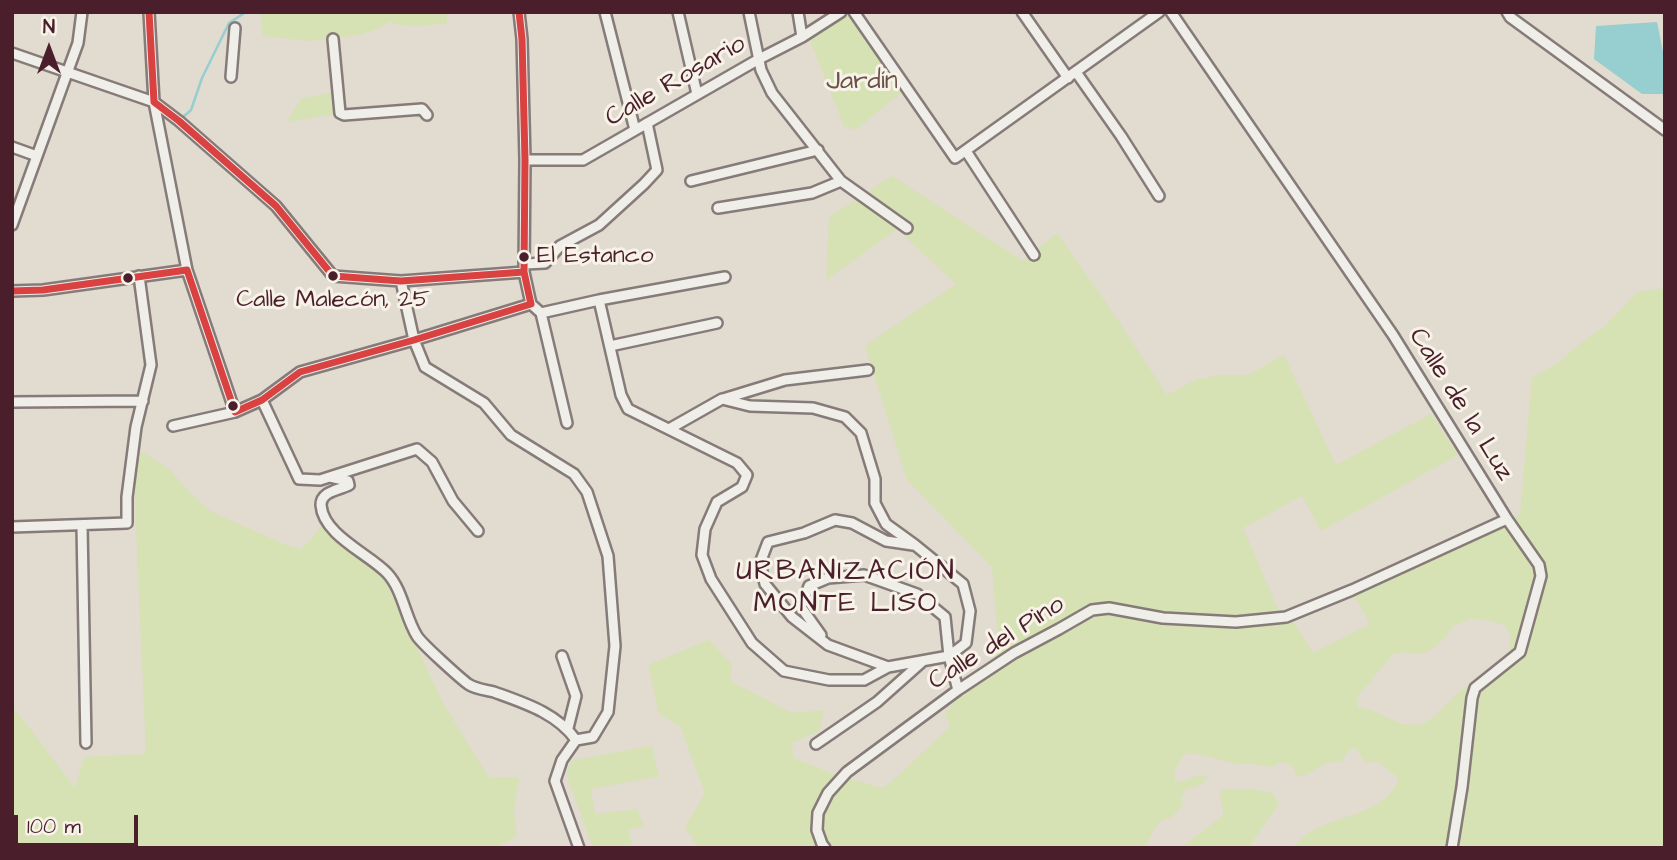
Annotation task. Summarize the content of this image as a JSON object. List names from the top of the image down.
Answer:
{
  "streets": {
    "street": ["Calle Rosario", "Calle de la Luz", "Calle del Pino"]
  },
  "crossings": [
    ["Calle de la Luz", "Calle del Pino"]
  ],
  "districts": ["URBANIZACIÓN MONTE LISO"],
  "parks": ["Jardín"],
  "places": ["El Estanco", "Calle Malecón, 25"],
  "scale_bar": "100 m",
  "north": "top"
}
